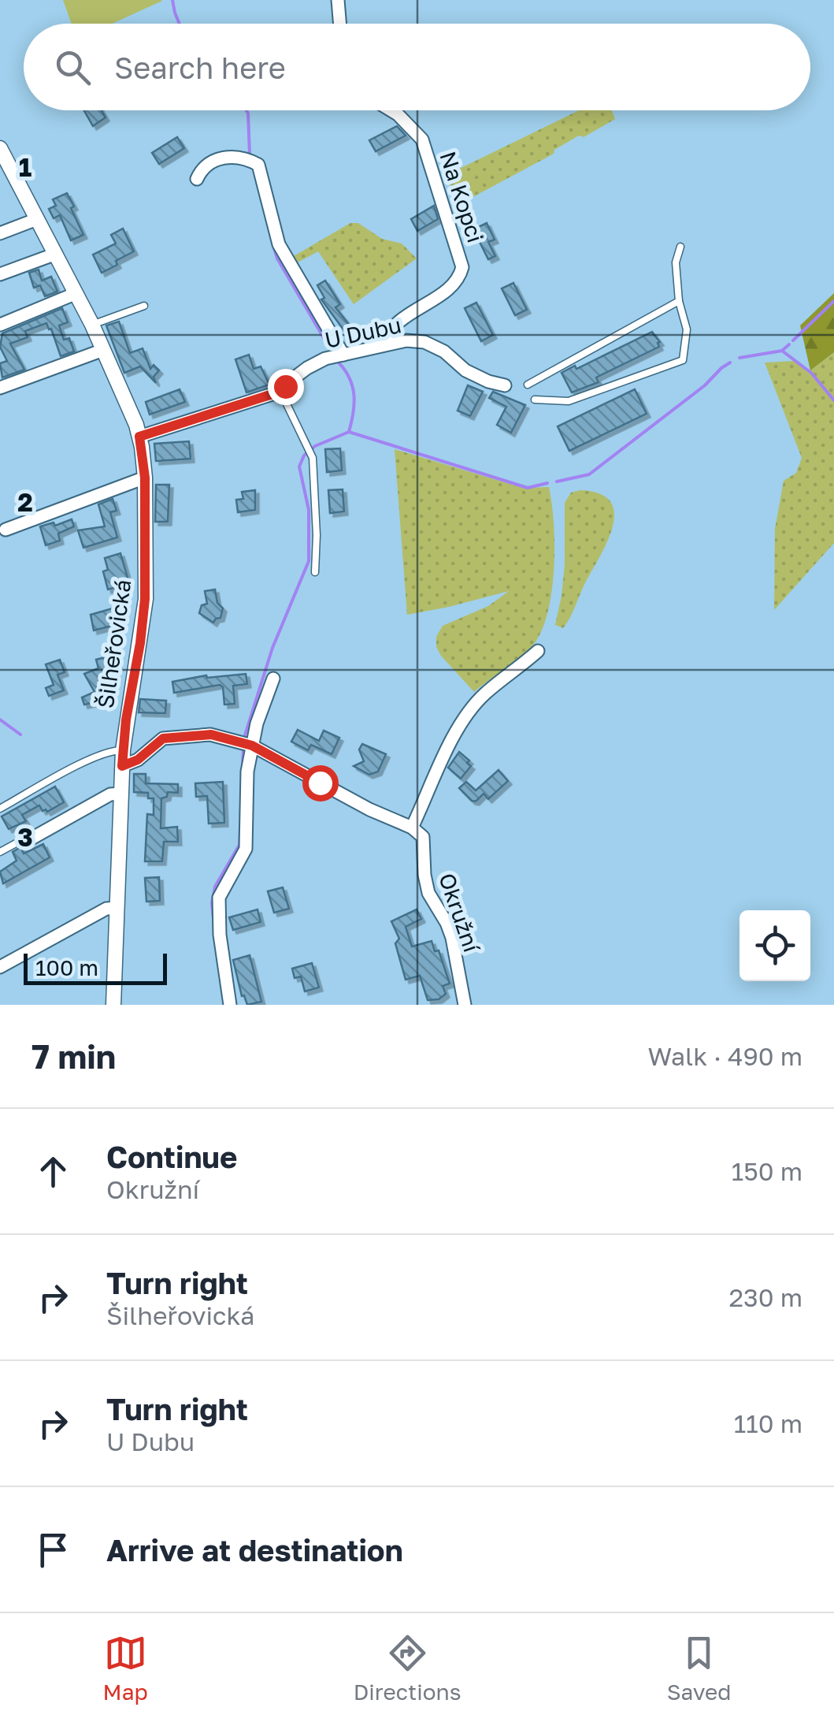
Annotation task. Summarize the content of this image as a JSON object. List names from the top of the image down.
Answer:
{
  "streets": {
    "street": [
      "Na Kopci",
      "U Dubu",
      "Šilheřovická",
      "Okružní"
    ]
  },
  "crossings": [
    ["Na Kopci", "U Dubu"],
    ["U Dubu", "Šilheřovická"]
  ],
  "scale_bar": "100 m",
  "page": {
    "search": "Search here",
    "scale": "100 m",
    "heading": ["7 min", "Walk · 490 m"],
    "list": [
      ["Continue", "Okružní", "150 m"],
      ["Turn right", "Šilheřovická", "230 m"],
      ["Turn right", "U Dubu", "110 m"],
      "Arrive at destination"
    ],
    "nav": ["Map", "Directions", "Saved"]
  },
  "grid": {
    "rows": ["1", "2", "3"]
  }
}
